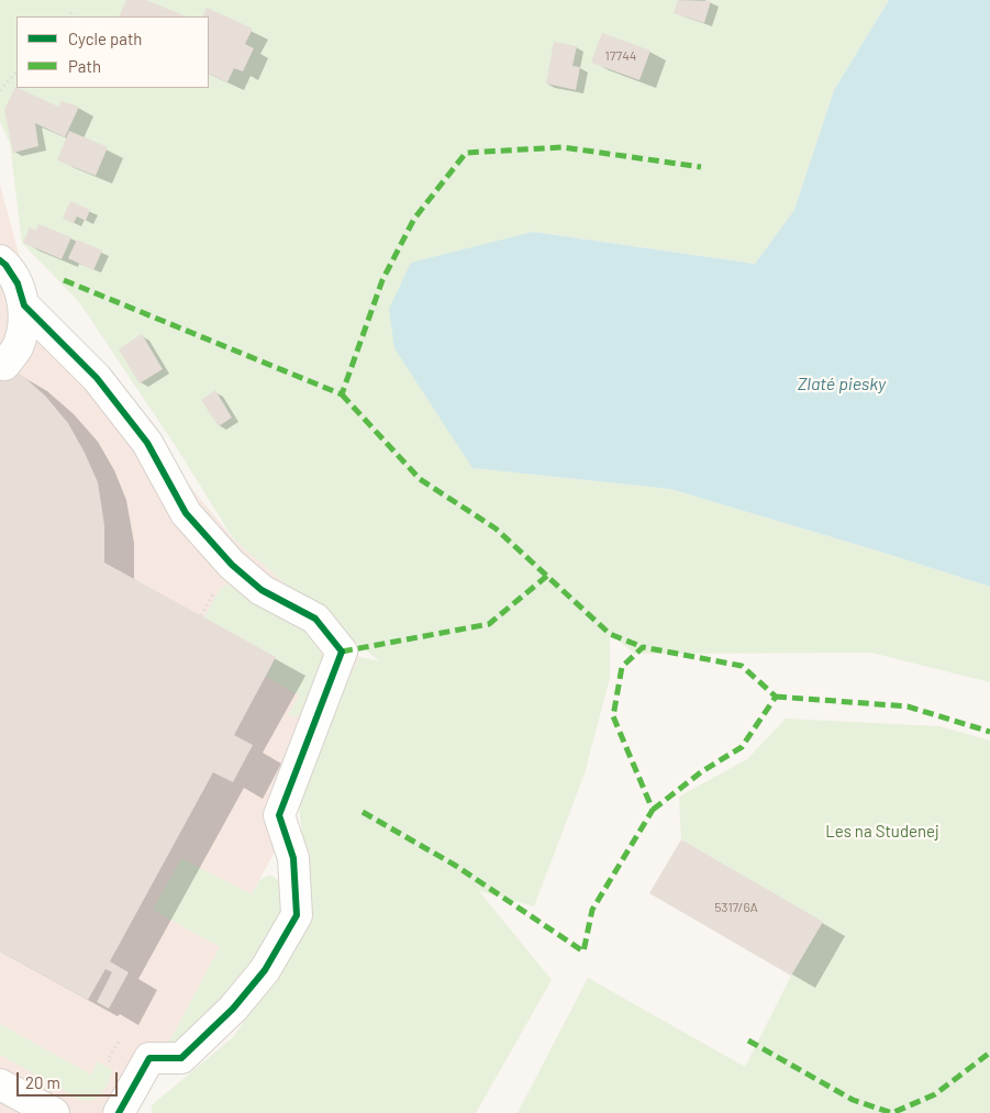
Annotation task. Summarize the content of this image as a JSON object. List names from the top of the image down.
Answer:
{
  "water": ["Zlaté piesky"],
  "parks": ["Les na Studenej"],
  "house_numbers": ["17744", "5317/6A"],
  "legend": ["Cycle path", "Path"],
  "scale_bar": "20 m"
}
